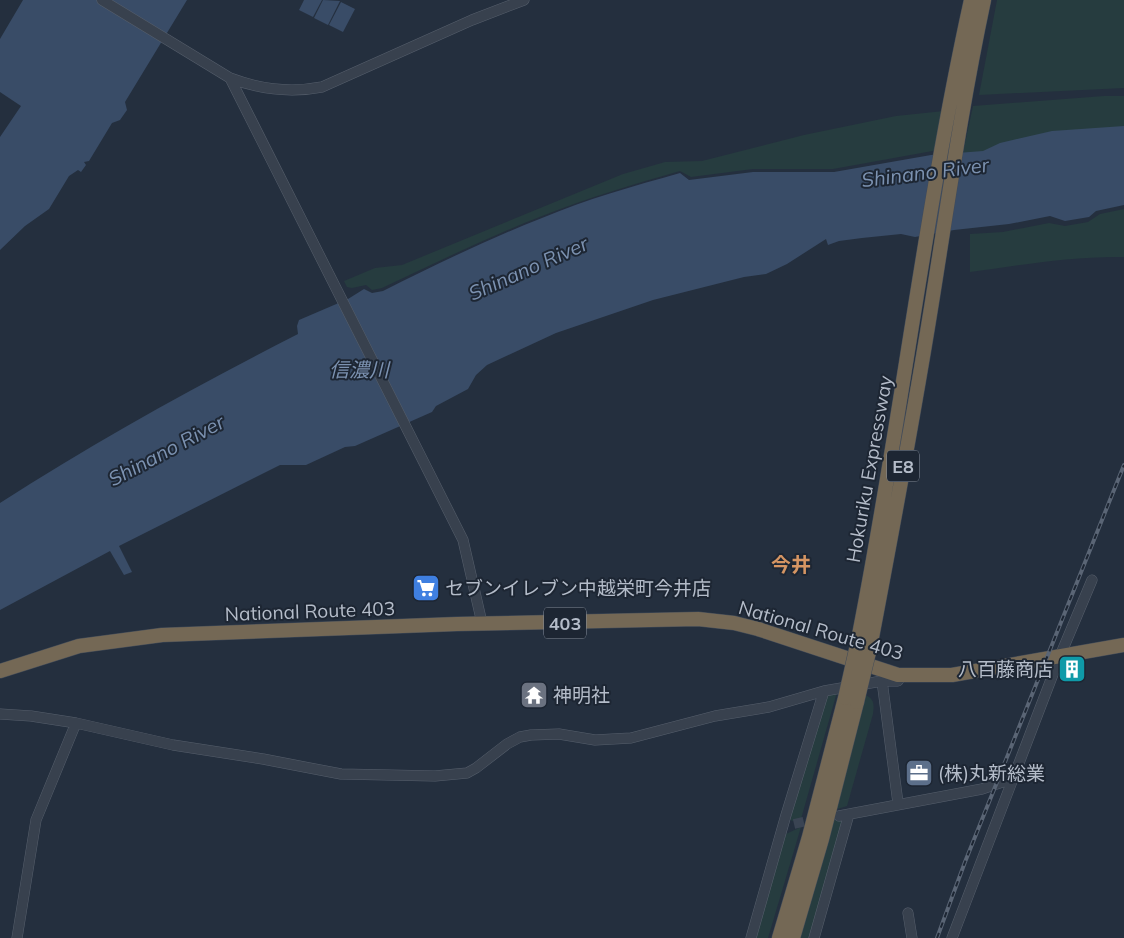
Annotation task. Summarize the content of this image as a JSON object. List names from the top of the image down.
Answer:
{
  "streets": {
    "highway": [
      "E8",
      "Hokuriku Expressway",
      "National Route 403",
      "403"
    ]
  },
  "districts": ["今井"],
  "water": ["Shinano River", "信濃川"],
  "places": {
    "supermarket": ["セブンイレブン中越栄町今井店"],
    "building": ["八百藤商店"],
    "temple": ["神明社"],
    "office": ["(株)丸新総業"]
  }
}
